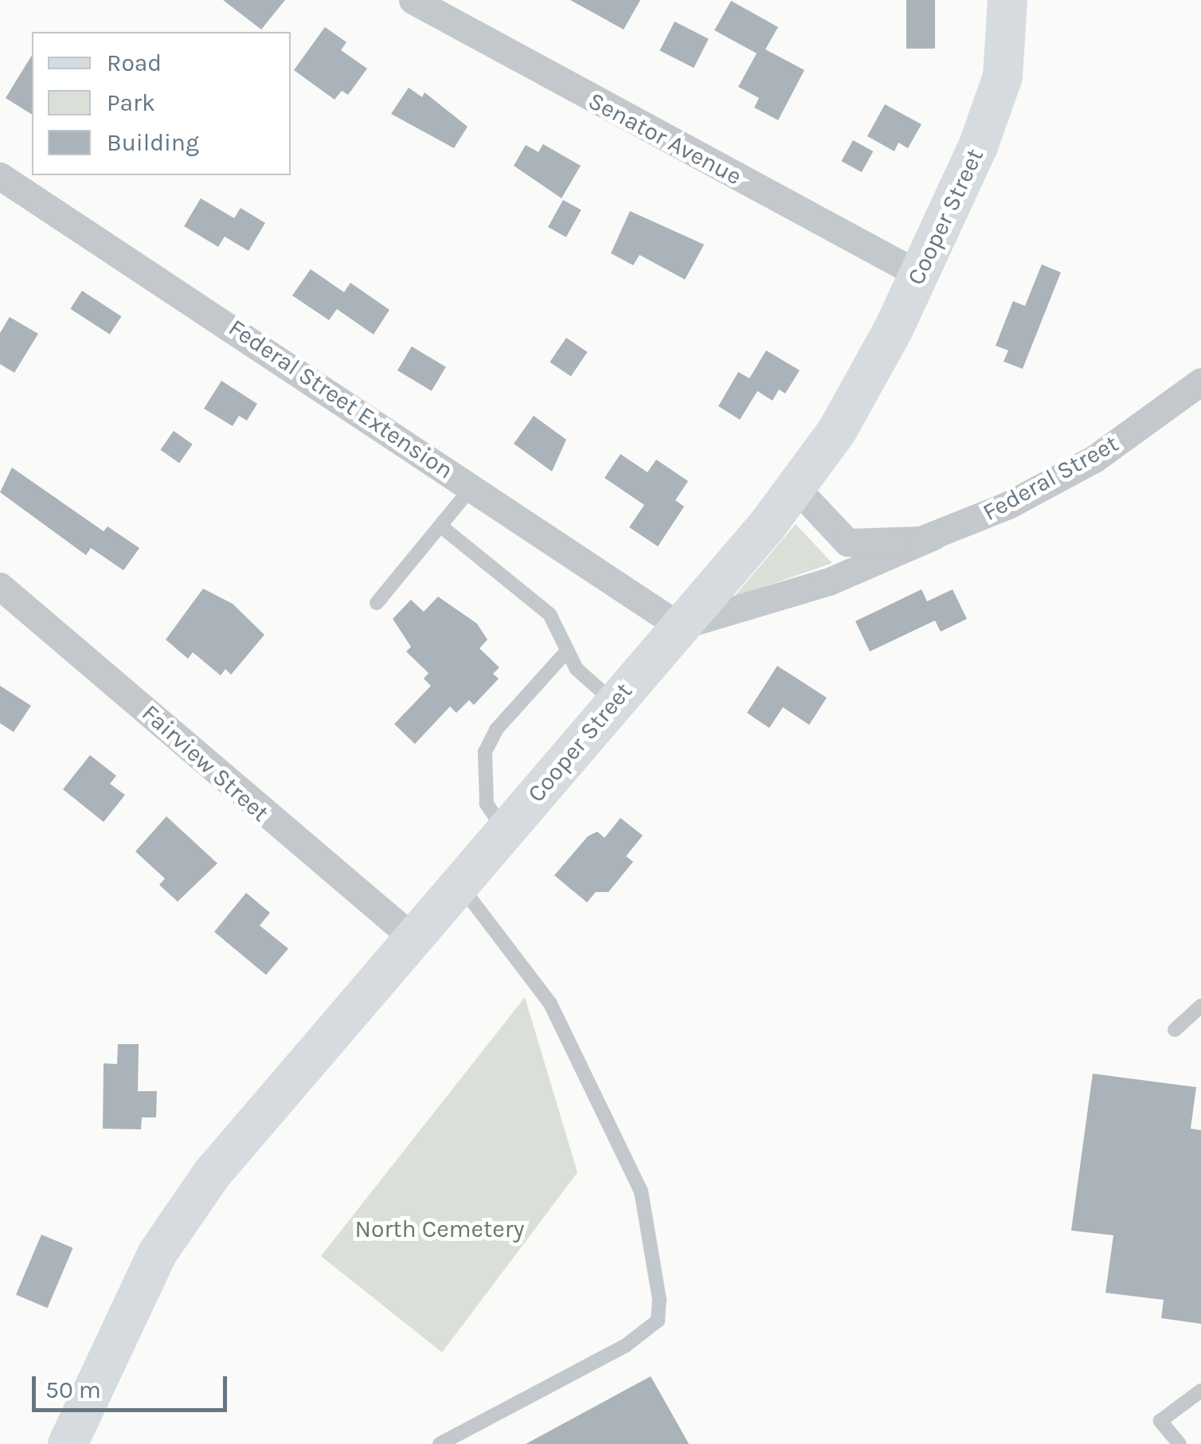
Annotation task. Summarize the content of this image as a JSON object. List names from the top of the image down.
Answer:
{
  "streets": {
    "street": [
      "Senator Avenue",
      "Cooper Street",
      "Federal Street Extension",
      "Federal Street",
      "Fairview Street"
    ]
  },
  "crossings": [
    ["Senator Avenue", "Cooper Street"],
    ["Cooper Street", "Federal Street Extension"],
    ["Cooper Street", "Federal Street"],
    ["Cooper Street", "Fairview Street"],
    ["Federal Street Extension", "Federal Street"]
  ],
  "parks": ["North Cemetery"],
  "legend": ["Road", "Park", "Building"],
  "scale_bar": "50 m"
}
